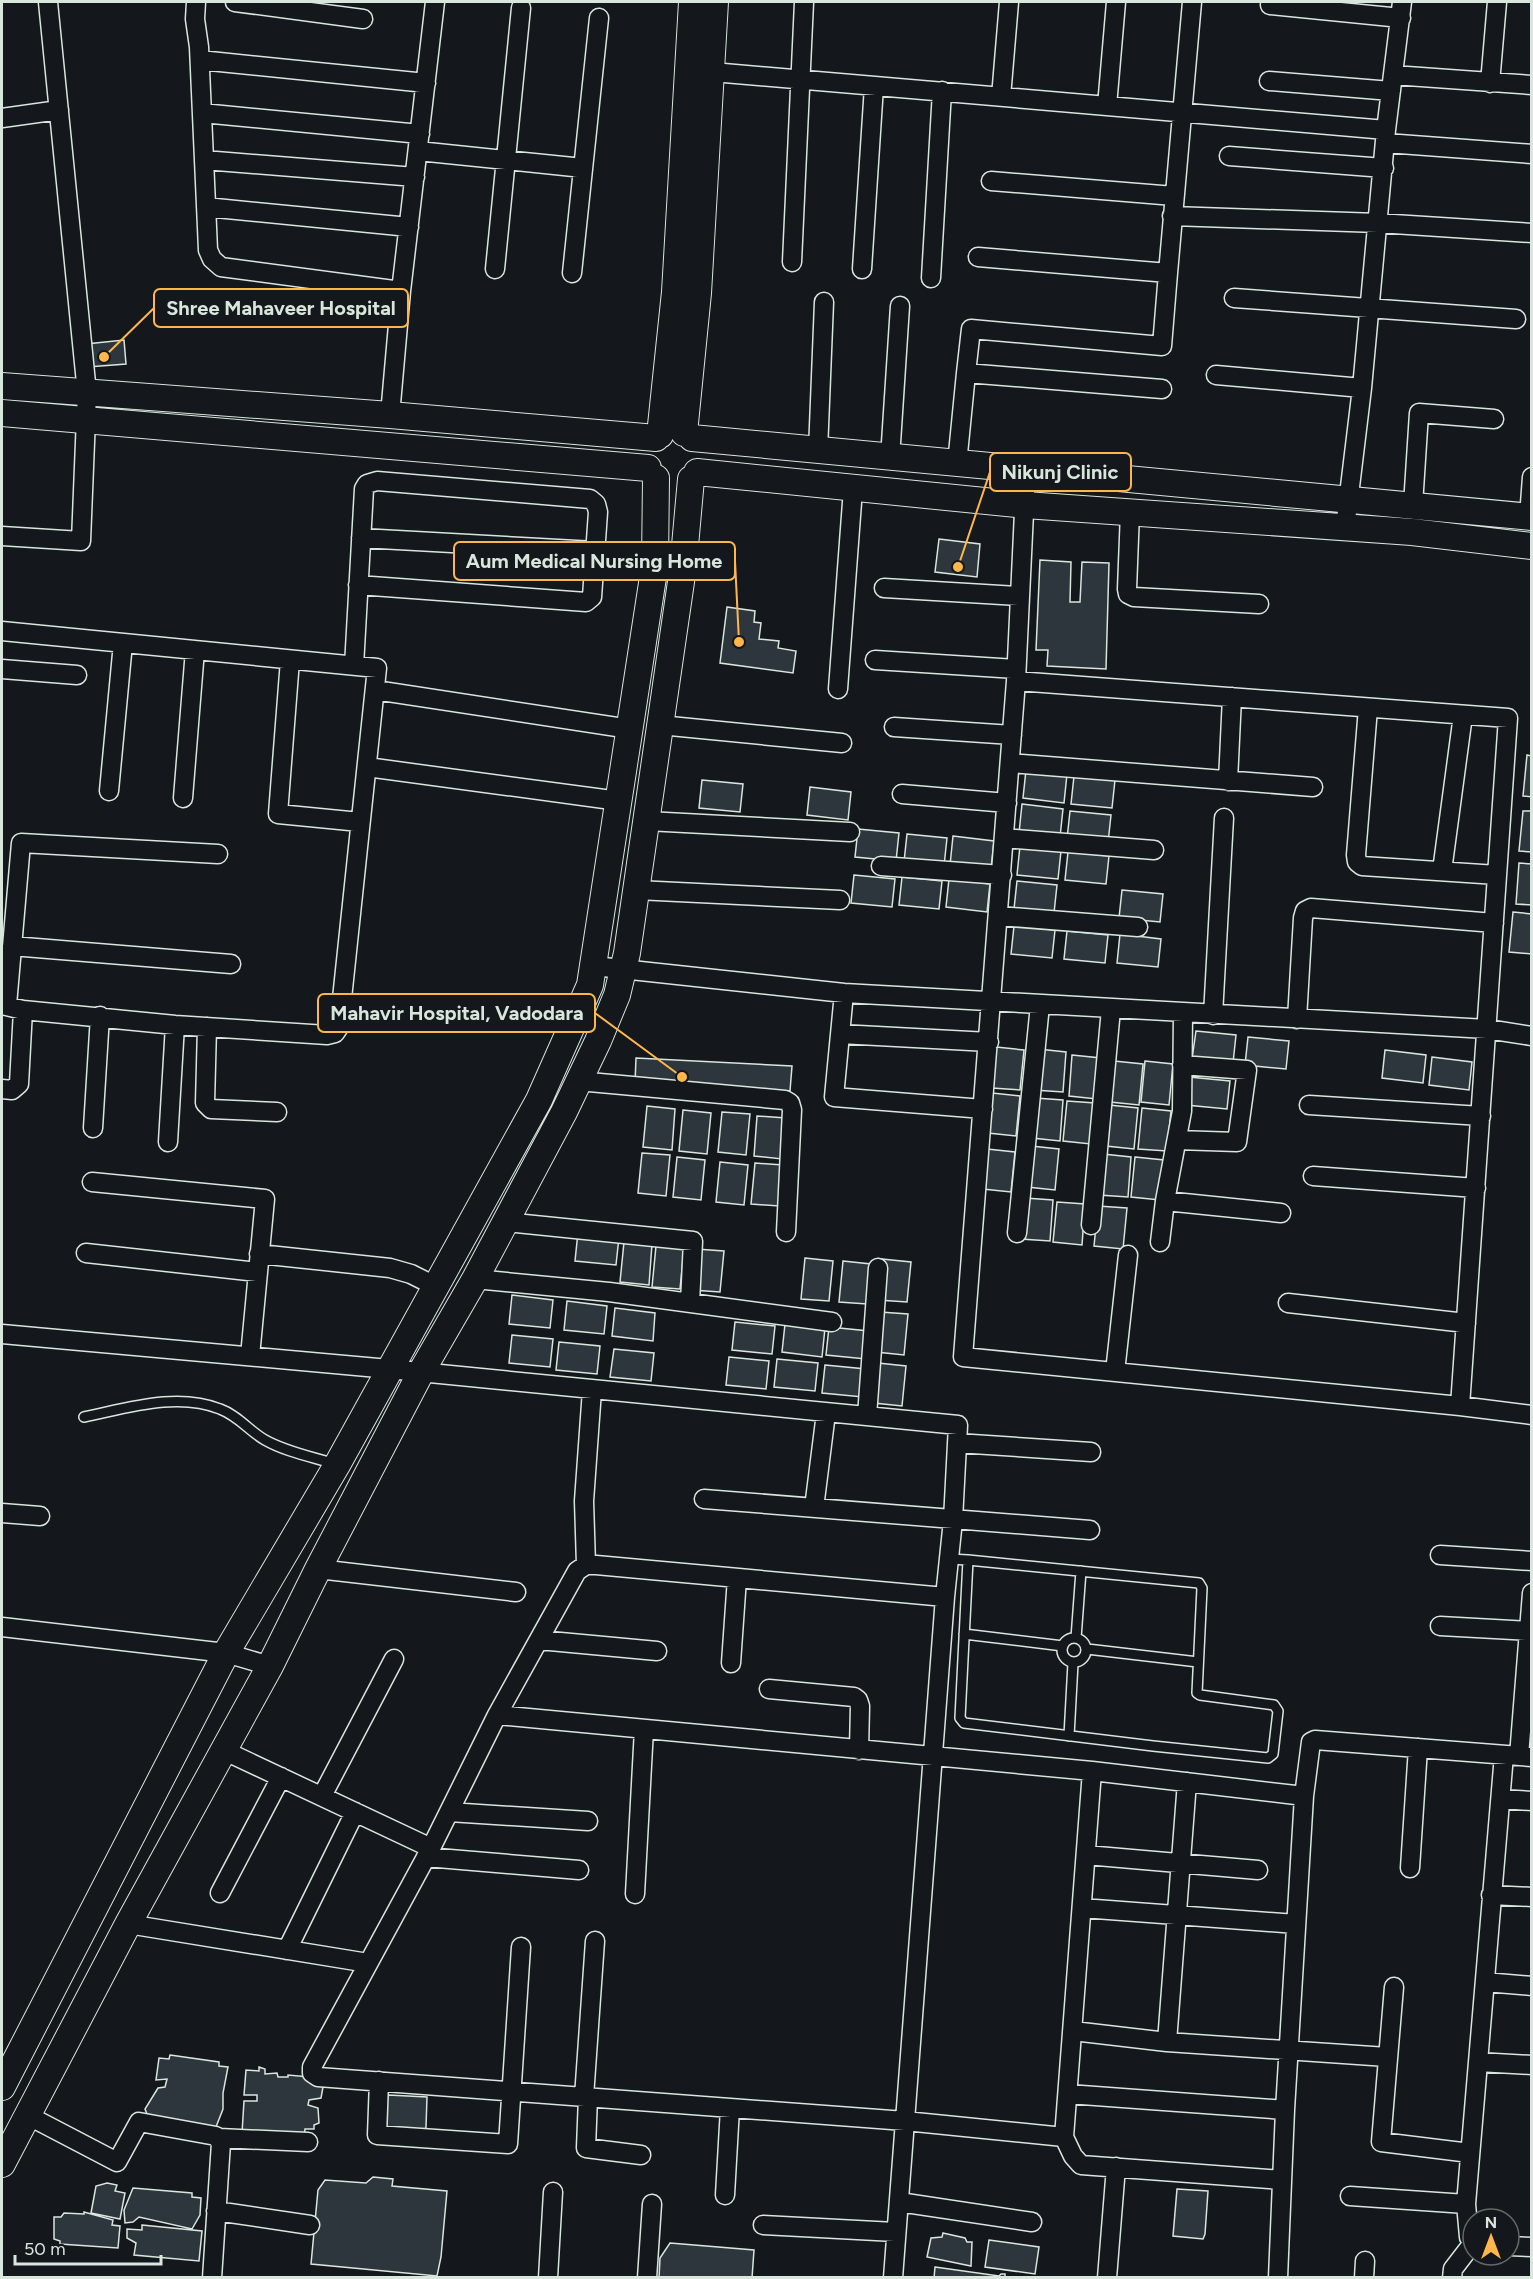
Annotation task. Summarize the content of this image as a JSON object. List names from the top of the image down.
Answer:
{
  "places": [
    "Shree Mahaveer Hospital",
    "Nikunj Clinic",
    "Aum Medical Nursing Home",
    "Mahavir Hospital, Vadodara"
  ],
  "scale_bar": "50 m",
  "north": "top"
}
